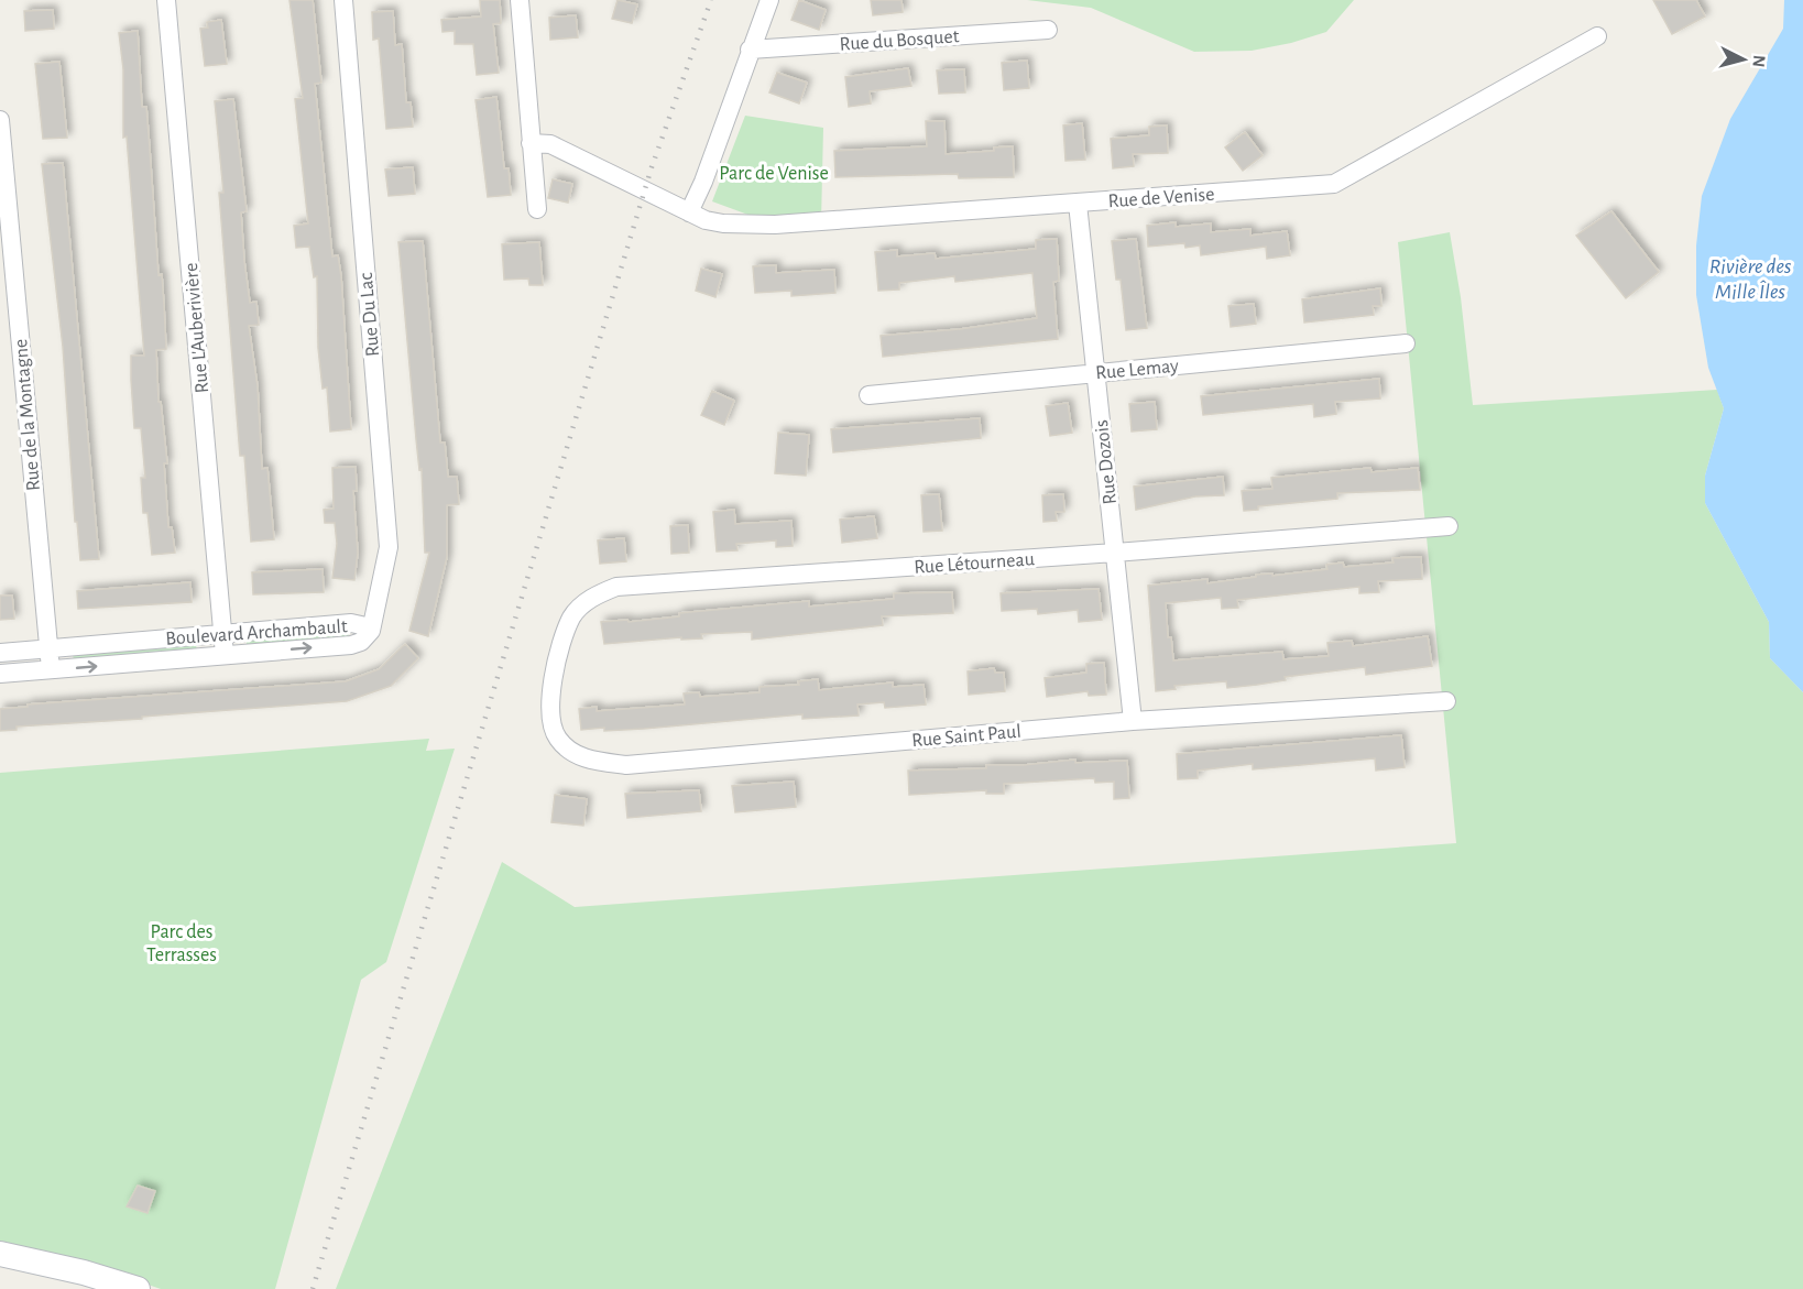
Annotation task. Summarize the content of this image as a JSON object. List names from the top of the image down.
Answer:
{
  "streets": {
    "street": [
      "Rue du Bosquet",
      "Rue de Venise",
      "Rue Du Lac",
      "Rue L'Auberivière",
      "Rue Lemay",
      "Rue de la Montagne",
      "Rue Dozois",
      "Rue Létourneau",
      "Boulevard Archambault",
      "Rue Saint Paul"
    ]
  },
  "crossings": [
    ["Rue de Venise", "Rue Dozois"],
    ["Rue Du Lac", "Boulevard Archambault"],
    ["Rue L'Auberivière", "Boulevard Archambault"],
    ["Rue Lemay", "Rue Dozois"],
    ["Rue de la Montagne", "Boulevard Archambault"],
    ["Rue Dozois", "Rue Létourneau"],
    ["Rue Dozois", "Rue Saint Paul"],
    ["Rue Létourneau", "Rue Saint Paul"]
  ],
  "water": ["Rivière des Mille Îles"],
  "parks": ["Parc de Venise", "Parc des Terrasses"],
  "north": "right"
}
